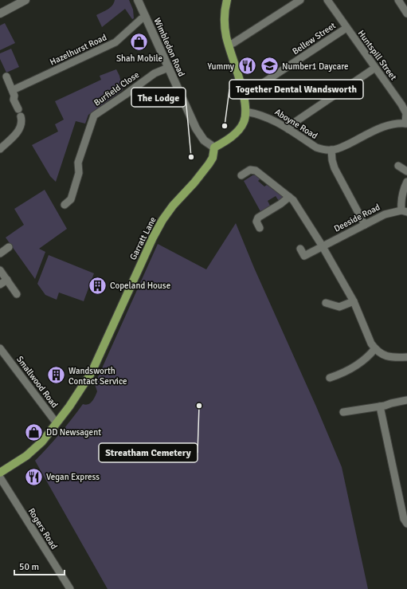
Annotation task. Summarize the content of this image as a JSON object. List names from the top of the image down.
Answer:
{
  "streets": {
    "main road": ["Garratt Lane"],
    "street": [
      "Bellew Street",
      "Wimbledon Road",
      "Hazelhurst Road",
      "Huntspill Street",
      "Burfield Close",
      "Aboyne Road",
      "Deeside Road",
      "Smallwood Road",
      "Rogers Road"
    ]
  },
  "crossings": [
    ["Bellew Street", "Huntspill Street"],
    ["Wimbledon Road", "Hazelhurst Road"],
    ["Wimbledon Road", "Burfield Close"],
    ["Wimbledon Road", "Garratt Lane"],
    ["Huntspill Street", "Aboyne Road"],
    ["Garratt Lane", "Smallwood Road"]
  ],
  "places": {
    "shop": ["Shah Mobile", "DD Newsagent"],
    "restaurant": ["Yummy", "Vegan Express"],
    "school or university": ["Number1 Daycare"],
    "other": ["Together Dental Wandsworth", "The Lodge", "Streatham Cemetery"],
    "building": ["Copeland House", "Wandsworth Contact Service"]
  },
  "scale_bar": "50 m"
}
